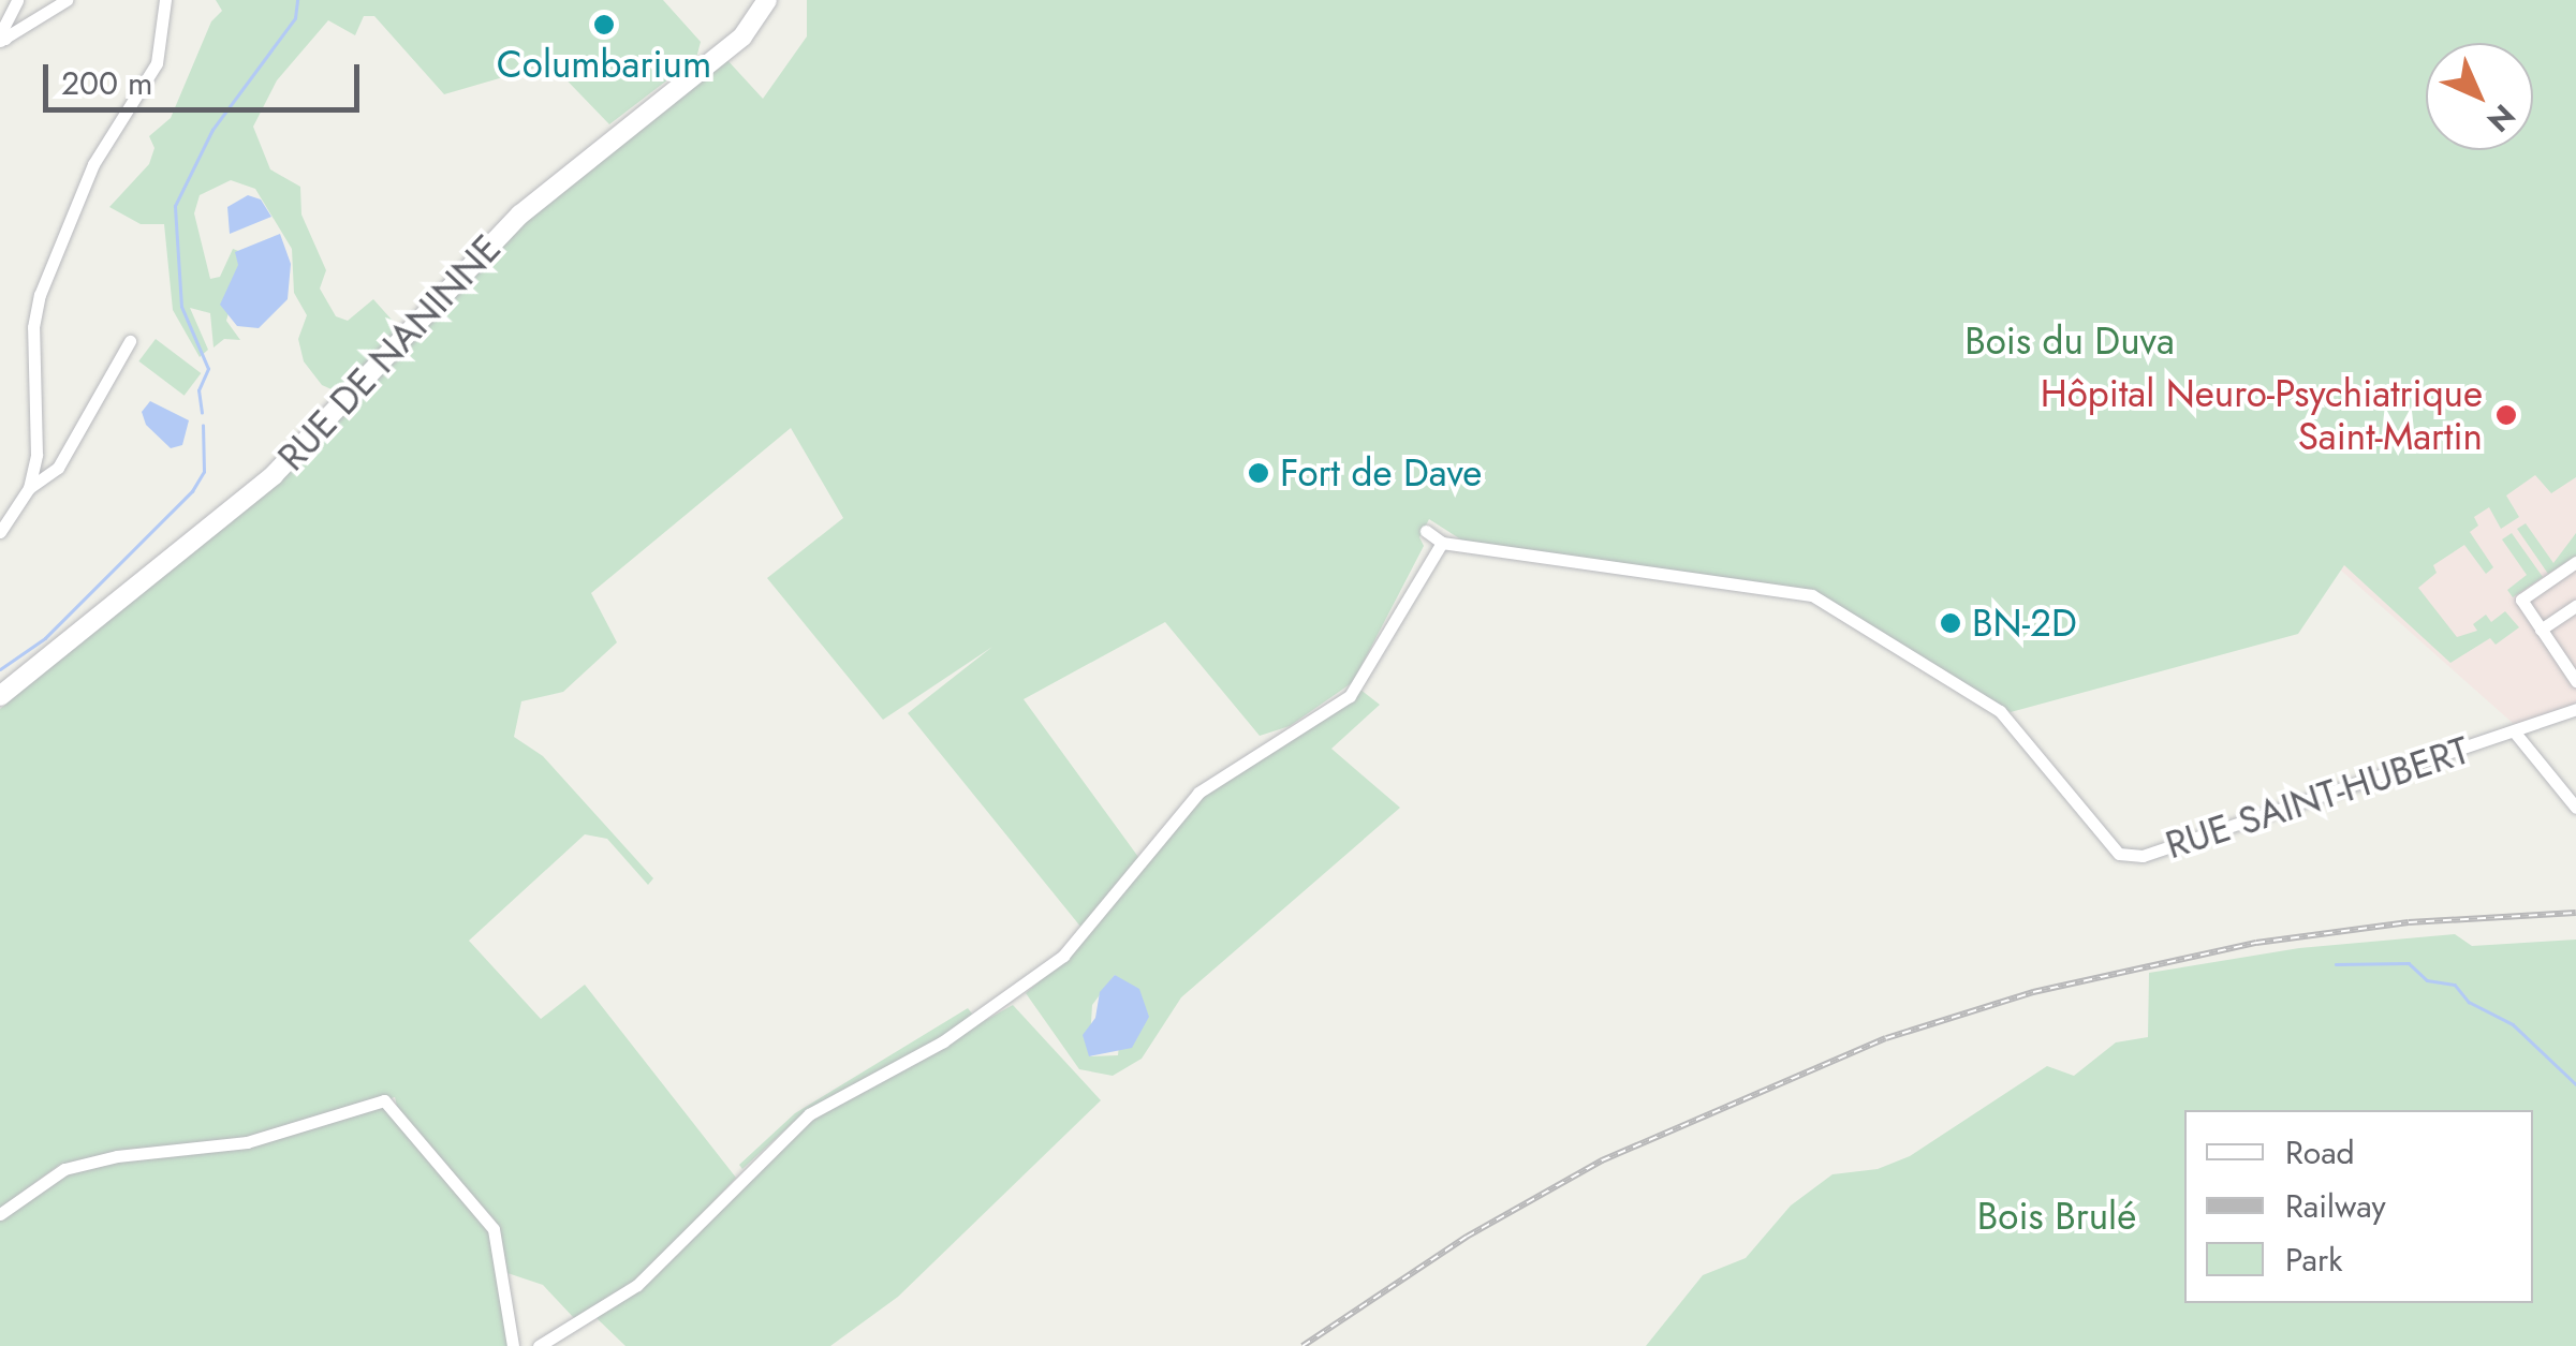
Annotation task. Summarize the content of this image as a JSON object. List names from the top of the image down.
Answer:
{
  "streets": {
    "street": ["RUE DE NANINNE", "RUE SAINT-HUBERT"]
  },
  "parks": ["Bois du Duva", "Bois Brulé"],
  "places": [
    "Columbarium",
    "Hôpital Neuro-Psychiatrique Saint-Martin",
    "Fort de Dave",
    "BN-2D"
  ],
  "legend": ["Road", "Railway", "Park"],
  "scale_bar": "200 m",
  "north": "bottom right"
}
